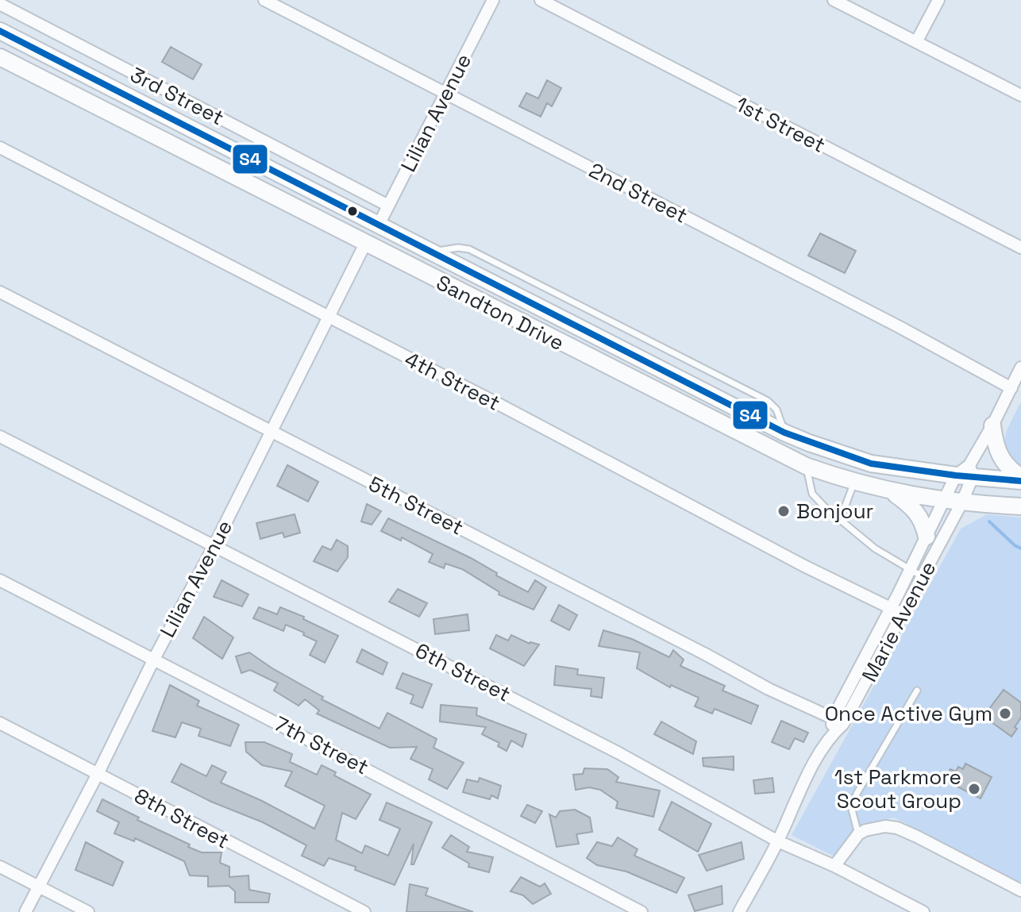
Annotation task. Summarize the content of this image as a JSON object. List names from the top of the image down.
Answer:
{
  "streets": {
    "main road": ["Sandton Drive"],
    "street": [
      "3rd Street",
      "Lilian Avenue",
      "1st Street",
      "2nd Street",
      "4th Street",
      "5th Street",
      "Marie Avenue",
      "6th Street",
      "7th Street",
      "8th Street"
    ]
  },
  "crossings": [
    ["3rd Street", "Lilian Avenue"],
    ["Lilian Avenue", "2nd Street"],
    ["Lilian Avenue", "Sandton Drive"],
    ["Lilian Avenue", "4th Street"],
    ["Lilian Avenue", "5th Street"],
    ["Lilian Avenue", "6th Street"],
    ["Lilian Avenue", "7th Street"],
    ["Lilian Avenue", "8th Street"],
    ["Sandton Drive", "Marie Avenue"],
    ["4th Street", "Marie Avenue"],
    ["5th Street", "Marie Avenue"],
    ["Marie Avenue", "6th Street"]
  ],
  "places": ["Bonjour", "Once Active Gym", "1st Parkmore Scout Group"],
  "lines": ["transit line S4"]
}
